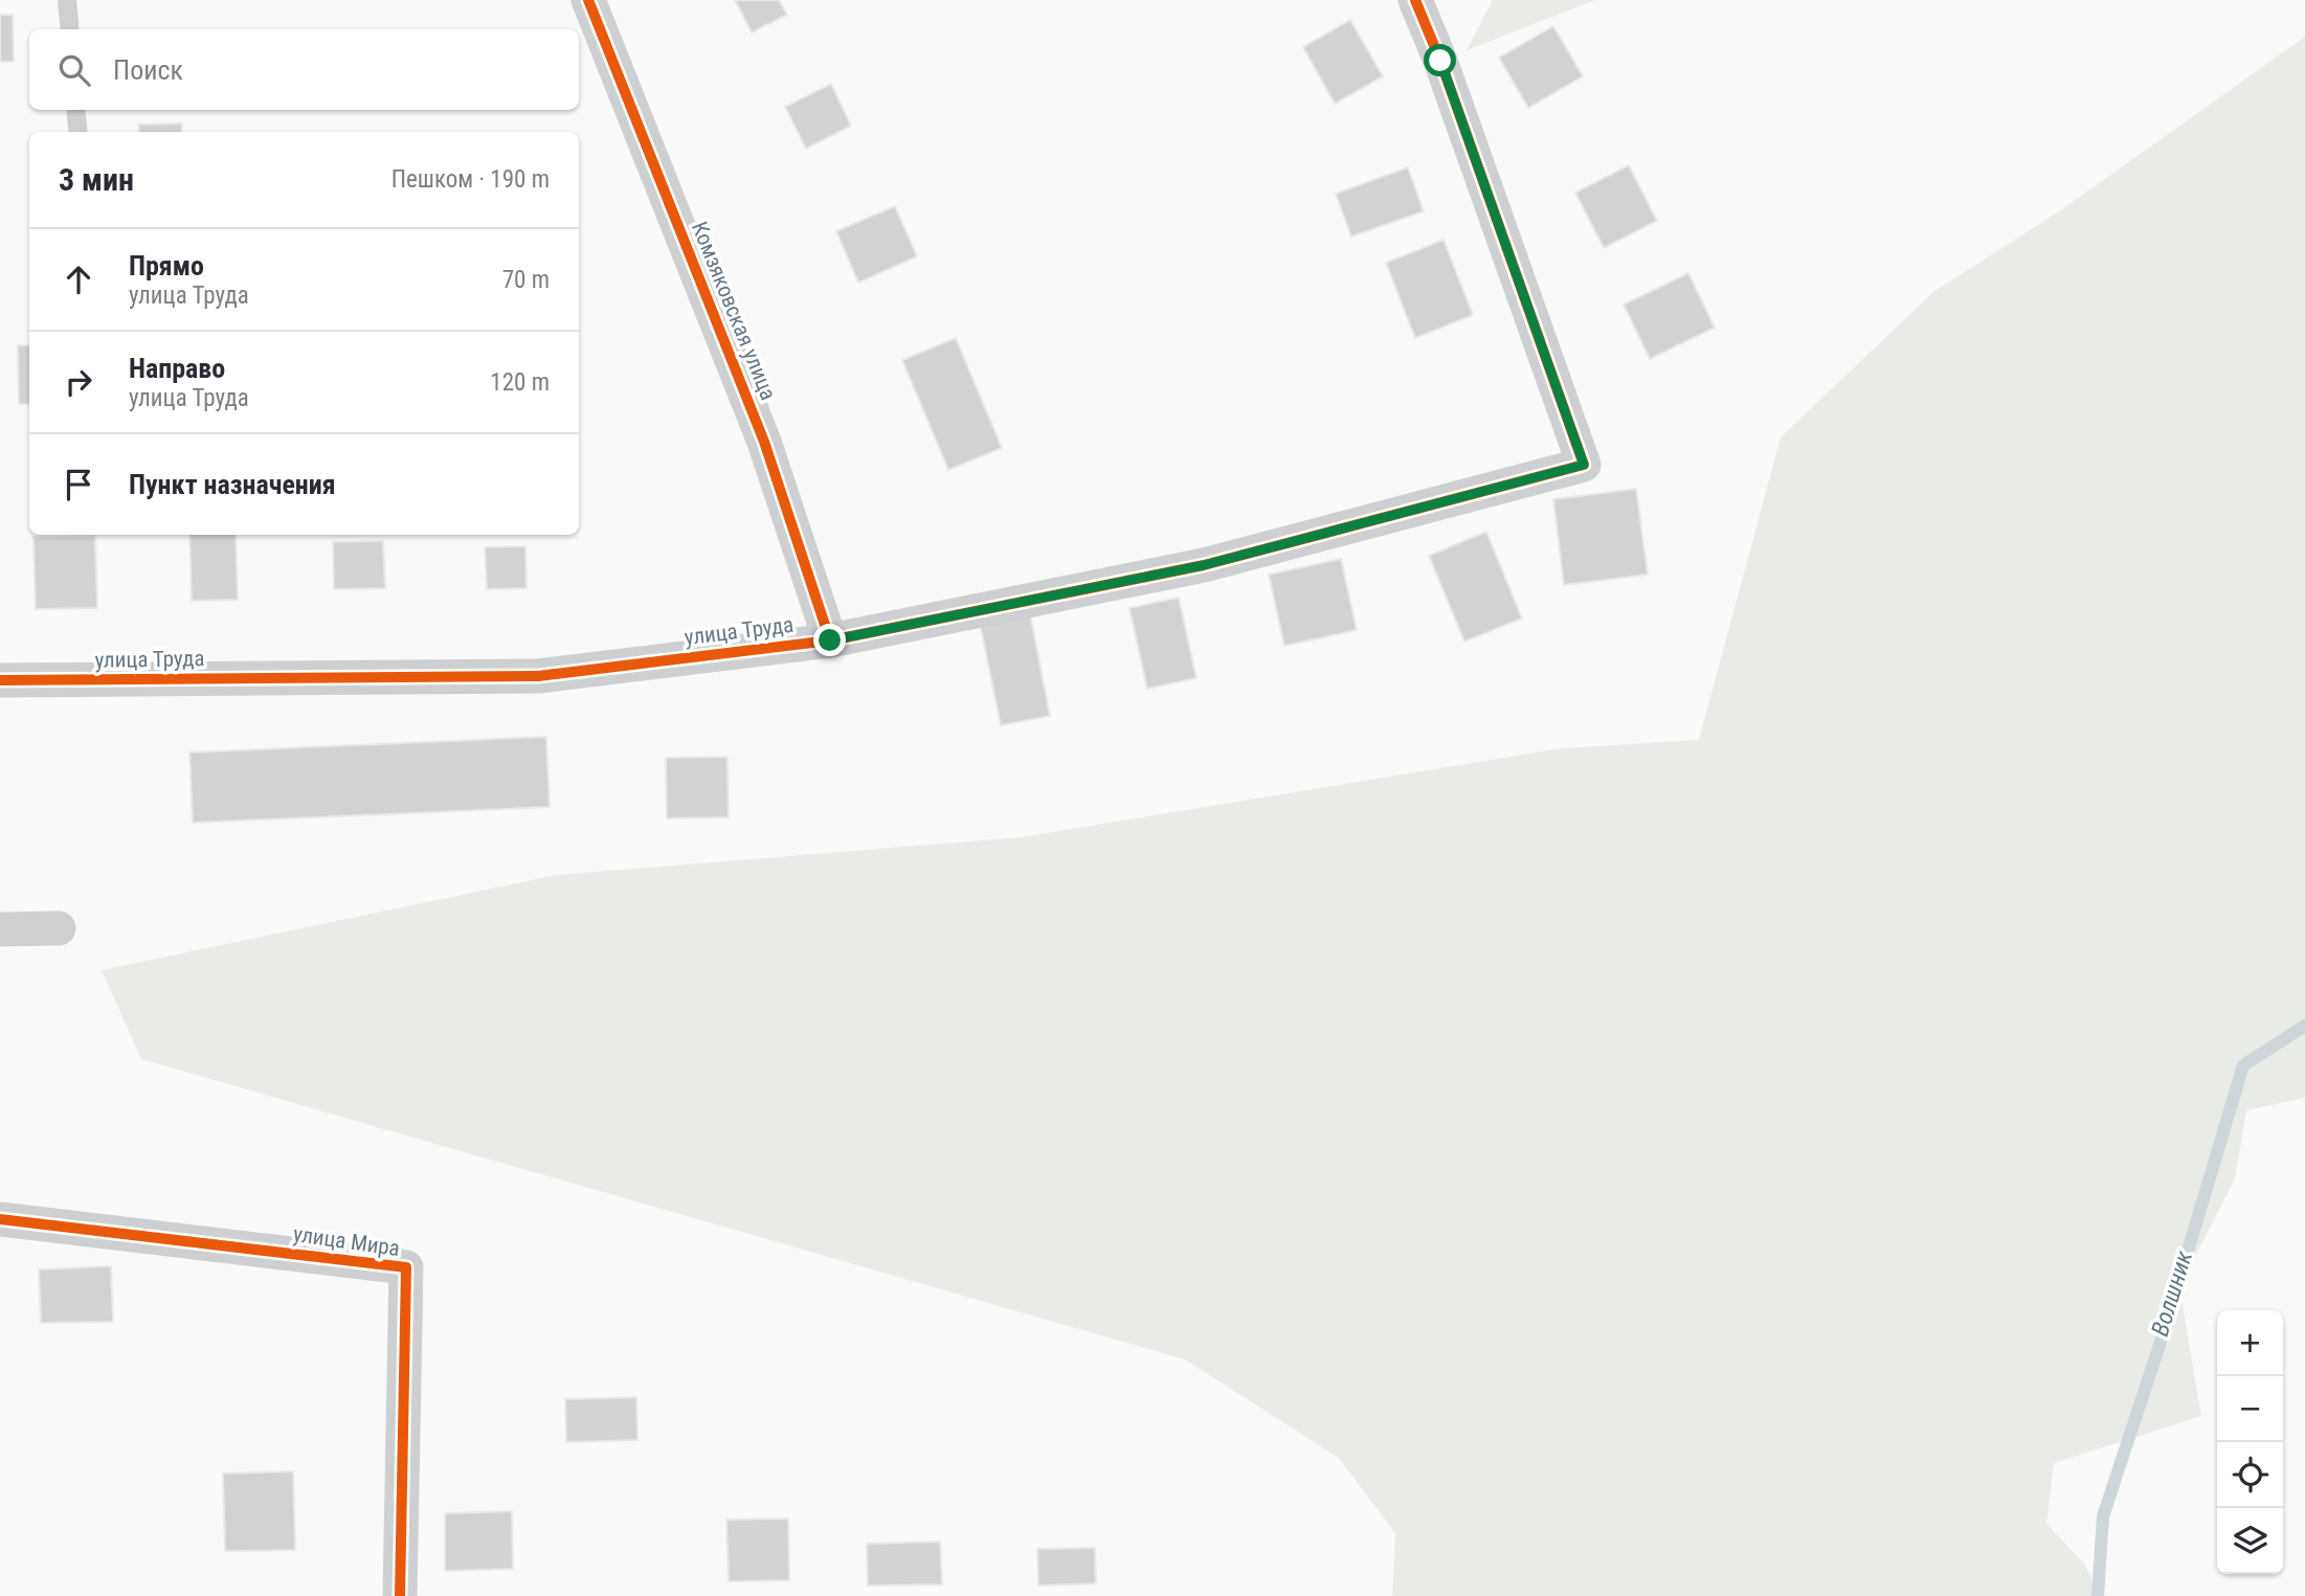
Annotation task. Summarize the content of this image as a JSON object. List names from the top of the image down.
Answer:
{
  "streets": {
    "street": ["Комзяковская улица", "улица Труда", "улица Мира"]
  },
  "crossings": [
    ["Комзяковская улица", "улица Труда"]
  ],
  "water": ["Волшник"],
  "page": {
    "search": "Поиск",
    "heading": ["3 мин", "Пешком · 190 m"],
    "list": [
      ["Прямо", "улица Труда", "70 m"],
      ["Направо", "улица Труда", "120 m"],
      "Пункт назначения"
    ],
    "map_buttons": ["+", "−"]
  }
}
